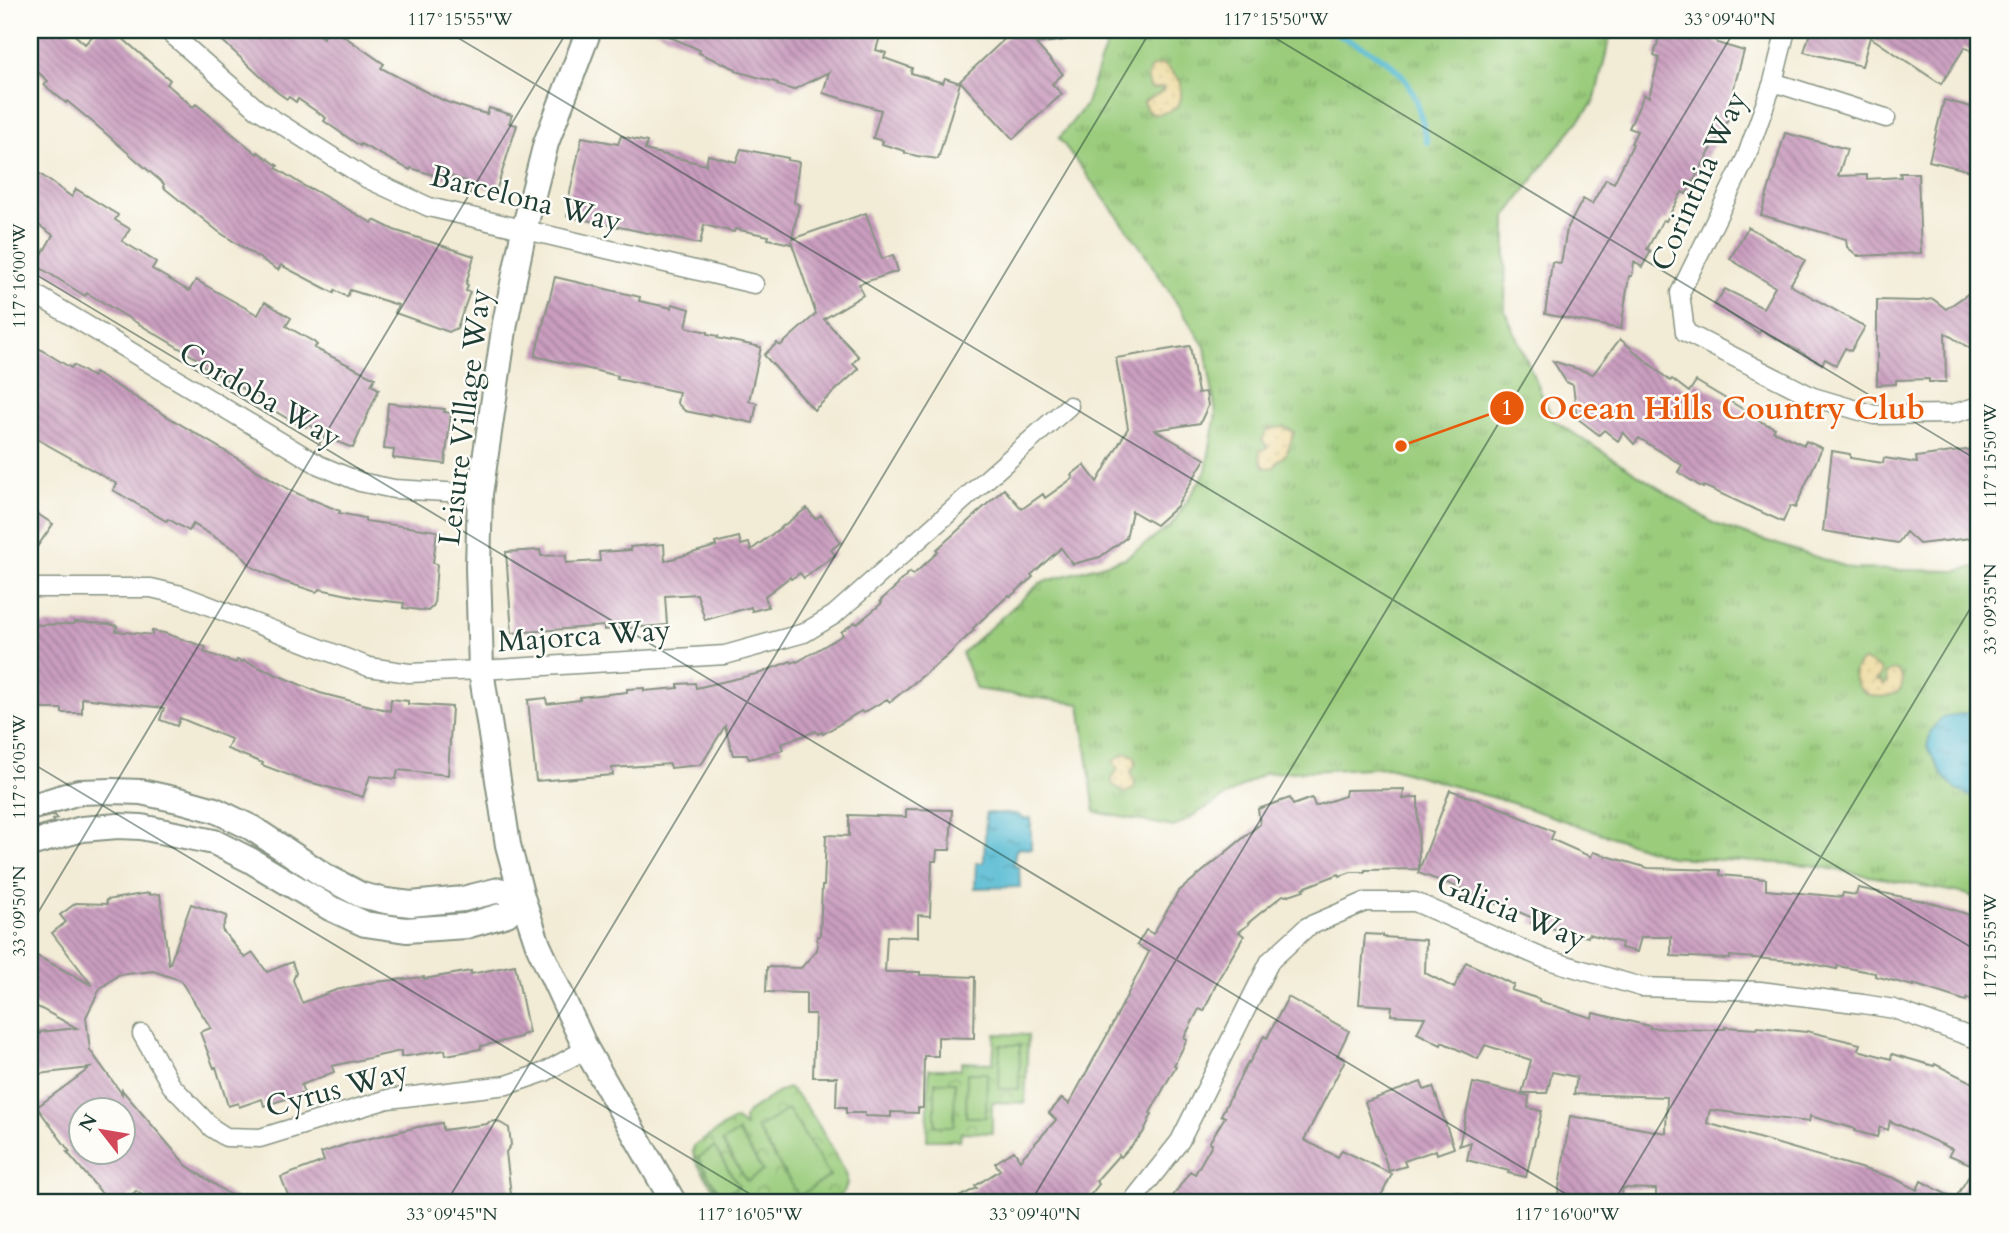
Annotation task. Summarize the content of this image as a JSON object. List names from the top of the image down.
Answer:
{
  "streets": {
    "street": [
      "Corinthia Way",
      "Barcelona Way",
      "Cordoba Way",
      "Leisure Village Way",
      "Majorca Way",
      "Galicia Way",
      "Cyrus Way"
    ]
  },
  "crossings": [
    ["Barcelona Way", "Leisure Village Way"],
    ["Cordoba Way", "Leisure Village Way"],
    ["Leisure Village Way", "Majorca Way"],
    ["Leisure Village Way", "Cyrus Way"]
  ],
  "places": ["Ocean Hills Country Club"],
  "north": "top left",
  "coordinates": [
    "117°15'55\"W",
    "117°15'50\"W",
    "33°09'40\"N",
    "117°16'00\"W",
    "33°09'35\"N",
    "117°16'05\"W",
    "33°09'50\"N",
    "33°09'45\"N"
  ]
}
